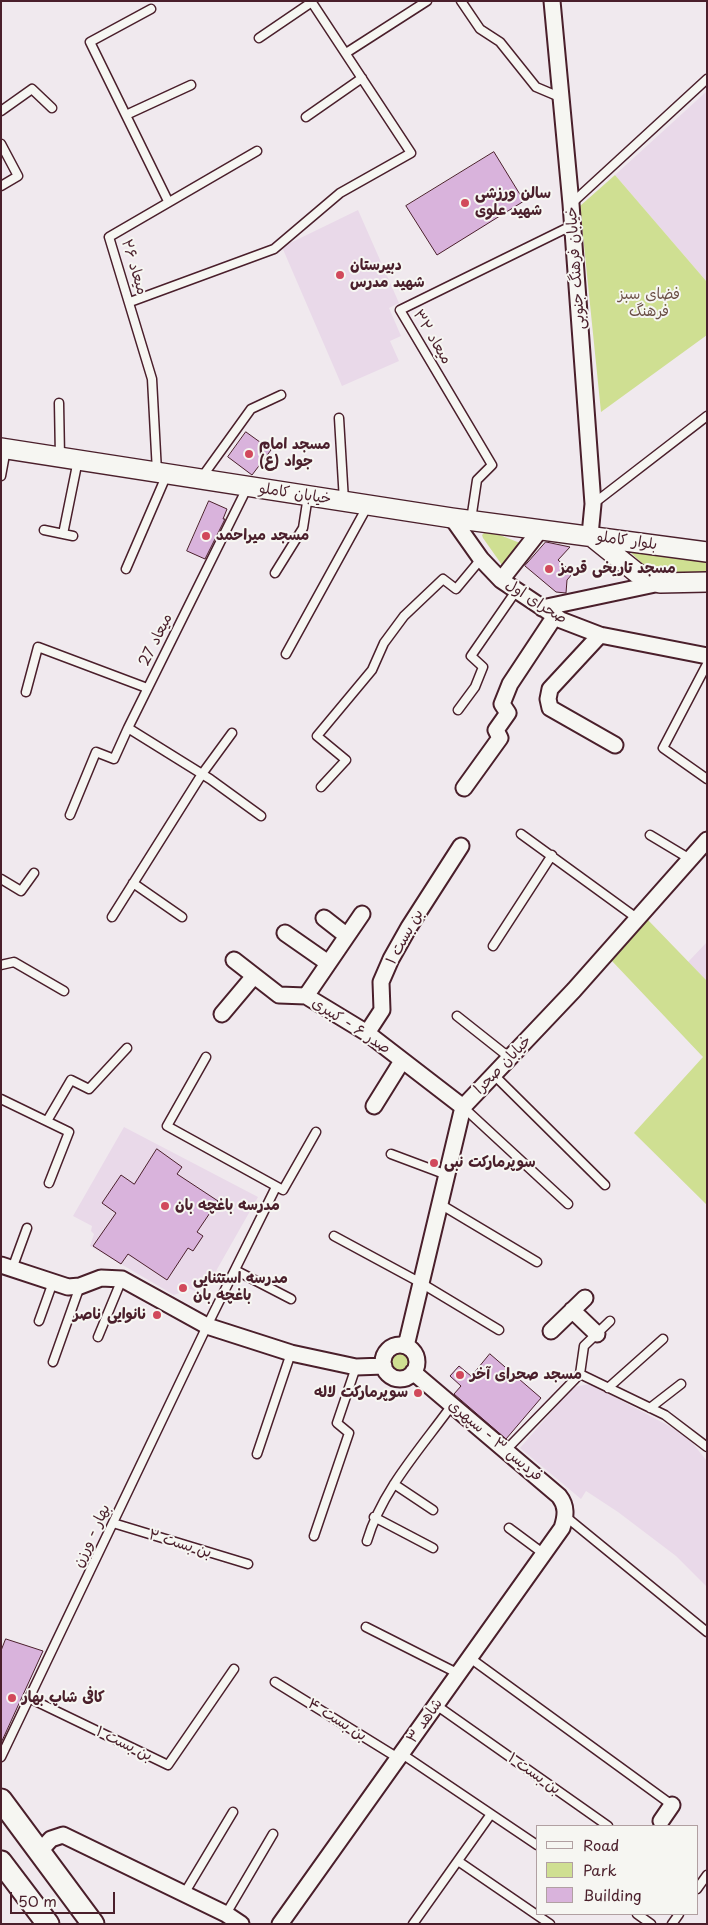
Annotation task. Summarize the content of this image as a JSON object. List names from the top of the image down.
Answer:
{
  "streets": {
    "street": [
      "خیابان فرهنگ جنوبی",
      "خیابان کاملو",
      "بلوار کاملو",
      "صحرای اول",
      "بن بست ۱",
      "صدر ۶ - کبیری",
      "خیابان صحرا",
      "فردیس ۳ - سپهری",
      "شاهد ۳"
    ],
    "lane": [
      "میعاد ۲۶",
      "میعاد ۳۲",
      "میعاد 27",
      "بهار - ورزن",
      "بن بست ۲",
      "بن بست ۴"
    ]
  },
  "crossings": [
    ["میعاد ۲۶", "خیابان کاملو"],
    ["خیابان فرهنگ جنوبی", "میعاد ۳۲"],
    ["خیابان فرهنگ جنوبی", "خیابان کاملو"],
    ["خیابان فرهنگ جنوبی", "بلوار کاملو"],
    ["میعاد ۳۲", "خیابان کاملو"],
    ["خیابان کاملو", "بلوار کاملو"],
    ["خیابان کاملو", "صحرای اول"],
    ["خیابان کاملو", "میعاد 27"],
    ["بن بست ۱", "صدر ۶ - کبیری"],
    ["بن بست ۱", "بهار - ورزن"],
    ["بن بست ۱", "شاهد ۳"],
    ["صدر ۶ - کبیری", "خیابان صحرا"],
    ["خیابان صحرا", "فردیس ۳ - سپهری"],
    ["فردیس ۳ - سپهری", "شاهد ۳"],
    ["بهار - ورزن", "بن بست ۲"],
    ["بن بست ۴", "شاهد ۳"]
  ],
  "parks": ["فضای سبز فرهنگ"],
  "places": [
    "سالن ورزشی شهید علوی",
    "دبیرستان شهید مدرس",
    "مسجد امام جواد (ع)",
    "مسجد میراحمد",
    "مسجد تاریخی قرمز",
    "سوپرمارکت نبی",
    "مدرسه باغچه بان",
    "مدرسه استثنایی باغچه بان",
    "نانوایی ناصر",
    "مسجد صحرای آخر",
    "سوپرمارکت لاله",
    "کافی شاپ بهار"
  ],
  "legend": ["Road", "Park", "Building"],
  "scale_bar": "50 m"
}
